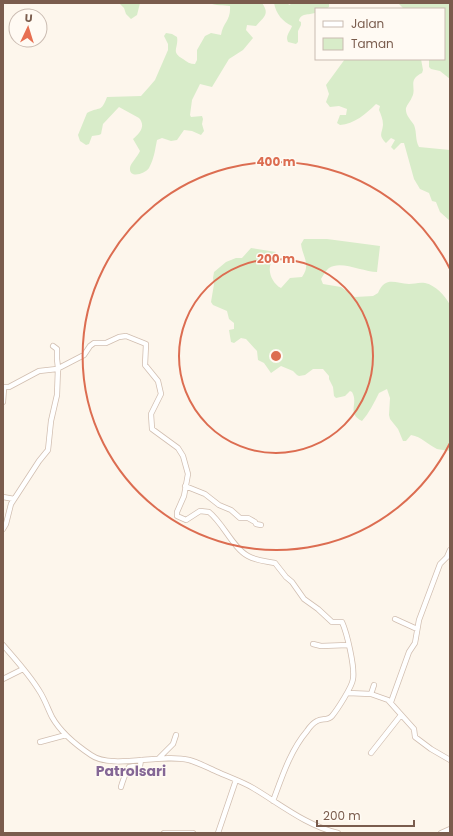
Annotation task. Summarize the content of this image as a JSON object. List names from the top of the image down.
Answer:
{
  "districts": ["Patrolsari"],
  "legend": ["Jalan", "Taman"],
  "scale_bar": "200 m",
  "north": "top",
  "rings": ["400 m", "200 m"]
}
